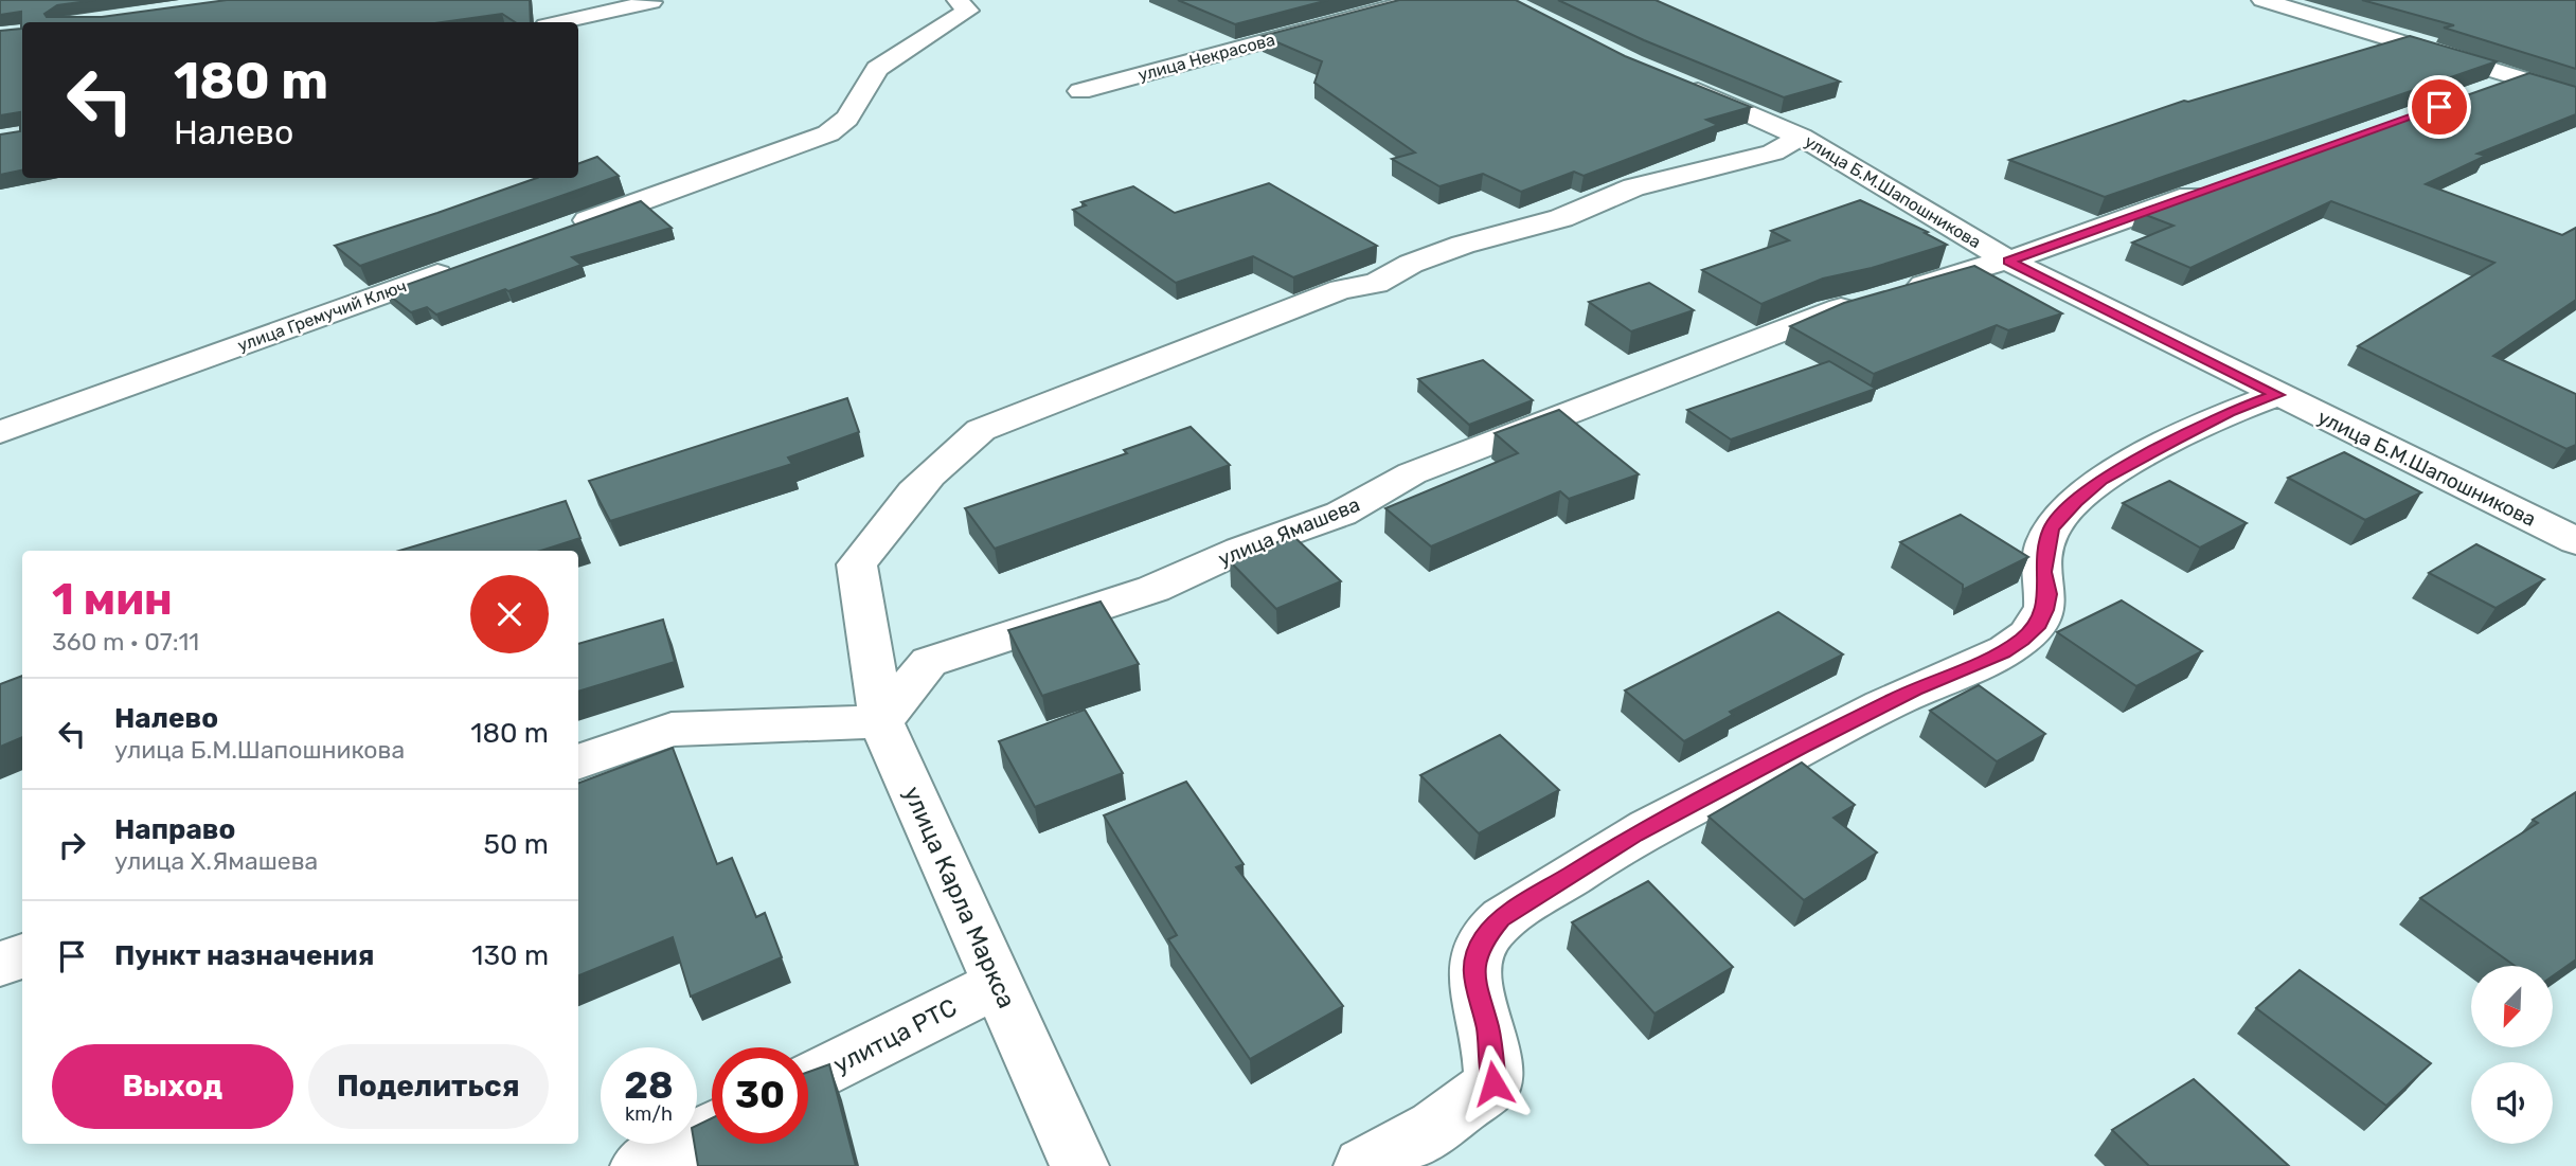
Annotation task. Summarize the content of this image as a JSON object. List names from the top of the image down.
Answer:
{
  "streets": {
    "street": [
      "улица Некрасова",
      "улица Б.М.Шапошникова",
      "улица Гремучий Ключ",
      "улица Ямашева",
      "улица Карла Маркса",
      "улитца РТС"
    ]
  },
  "crossings": [
    ["улица Б.М.Шапошникова", "улица Ямашева"],
    ["улица Б.М.Шапошникова", "улица Карла Маркса"],
    ["улица Ямашева", "улица Карла Маркса"],
    ["улица Карла Маркса", "улитца РТС"]
  ],
  "north": "bottom left",
  "page": {
    "turn": ["180 m", "Налево"],
    "heading": ["1 мин", "360 m · 07:11"],
    "list": [
      {
        "name": "Налево",
        "note": "улица Б.М.Шапошникова",
        "value": "180 m"
      },
      {
        "name": "Направо",
        "note": "улица Х.Ямашева",
        "value": "50 m"
      },
      {
        "name": "Пункт назначения",
        "value": "130 m"
      }
    ],
    "buttons": ["Выход", "Поделиться"],
    "speed": "28 km/h",
    "limit": "30"
  }
}
